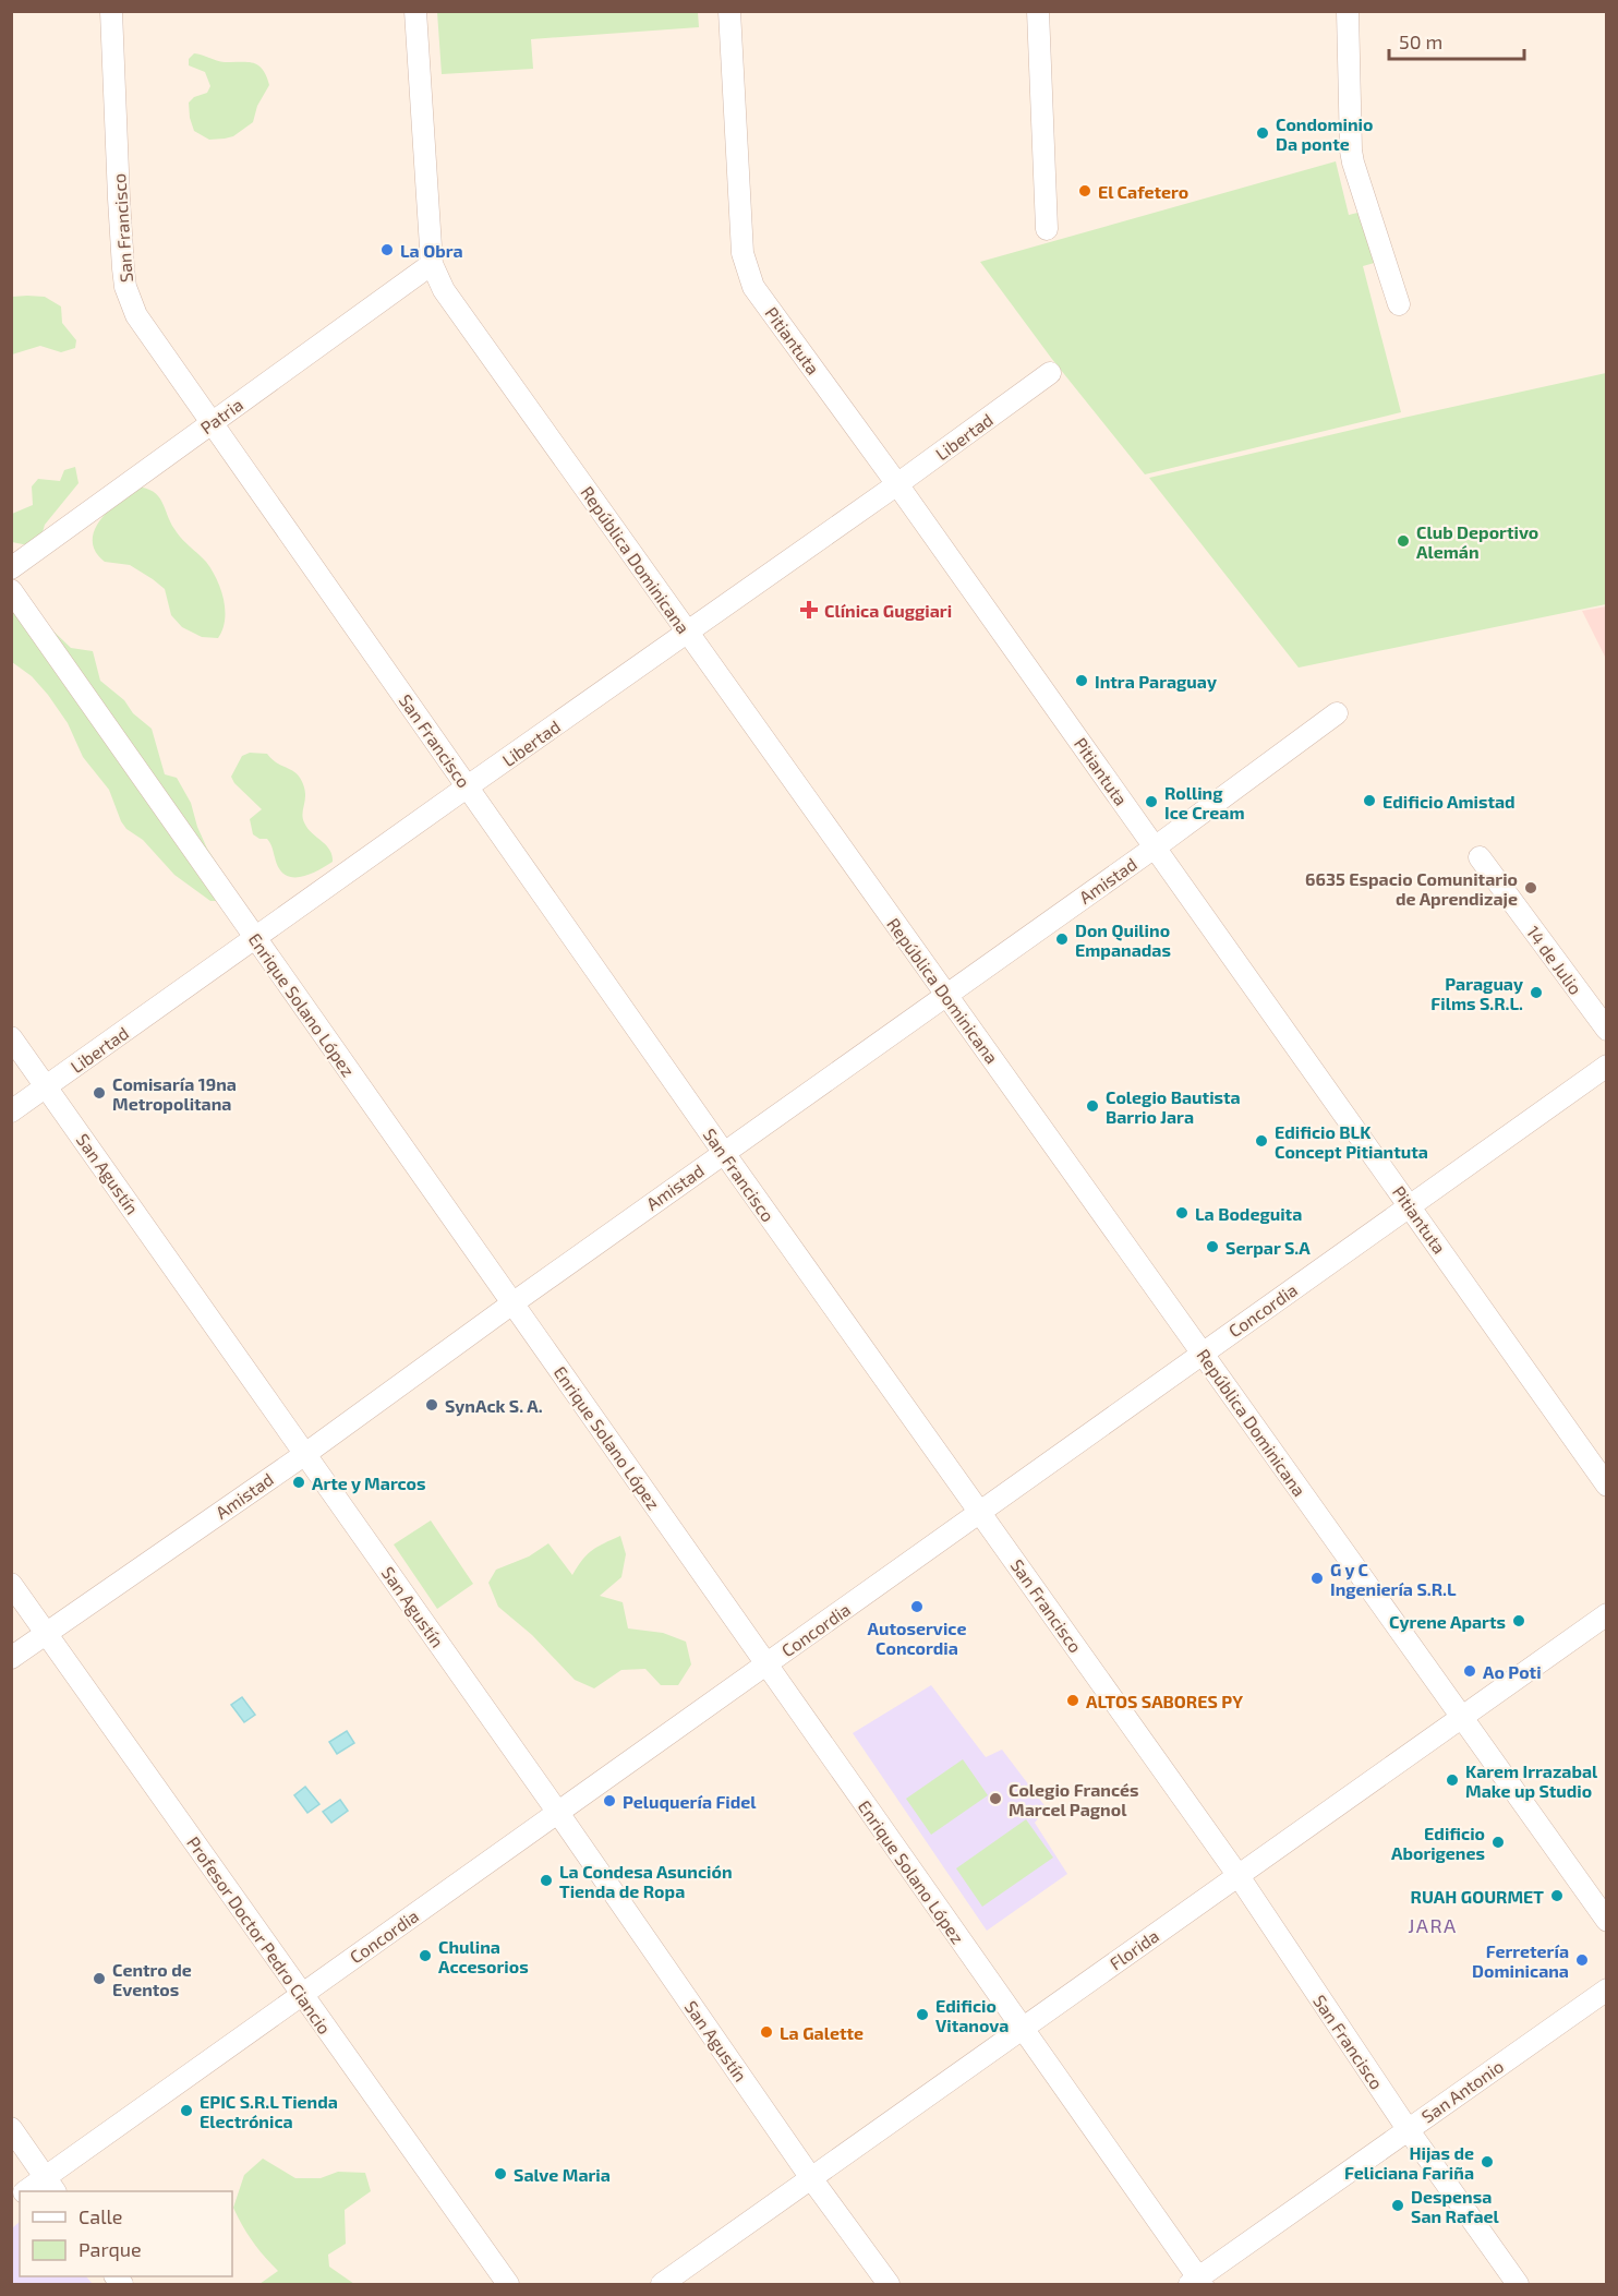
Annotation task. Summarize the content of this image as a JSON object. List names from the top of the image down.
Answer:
{
  "streets": {
    "street": [
      "San Francisco",
      "Pitiantuta",
      "Patria",
      "Libertad",
      "República Dominicana",
      "Amistad",
      "14 de Julio",
      "Enrique Solano López",
      "San Agustín",
      "Concordia",
      "Profesor Doctor Pedro Ciancio",
      "Florida",
      "San Antonio"
    ]
  },
  "crossings": [
    ["San Francisco", "Patria"],
    ["San Francisco", "Libertad"],
    ["San Francisco", "Amistad"],
    ["San Francisco", "Concordia"],
    ["San Francisco", "Florida"],
    ["San Francisco", "San Antonio"],
    ["Pitiantuta", "Libertad"],
    ["Pitiantuta", "Amistad"],
    ["Pitiantuta", "Concordia"],
    ["Patria", "República Dominicana"],
    ["Libertad", "República Dominicana"],
    ["Libertad", "Enrique Solano López"],
    ["Libertad", "San Agustín"],
    ["República Dominicana", "Amistad"],
    ["República Dominicana", "Concordia"],
    ["República Dominicana", "Florida"],
    ["Amistad", "Enrique Solano López"],
    ["Amistad", "San Agustín"],
    ["Amistad", "Profesor Doctor Pedro Ciancio"],
    ["Enrique Solano López", "Concordia"],
    ["Enrique Solano López", "Florida"],
    ["Enrique Solano López", "San Antonio"],
    ["San Agustín", "Concordia"],
    ["San Agustín", "Florida"],
    ["Concordia", "Profesor Doctor Pedro Ciancio"]
  ],
  "districts": ["JARA"],
  "places": {
    "other": [
      "Condominio Da ponte",
      "El Cafetero",
      "La Obra",
      "Club Deportivo Alemán",
      "Intra Paraguay",
      "Edificio Amistad",
      "Rolling Ice Cream",
      "6635 Espacio Comunitario de Aprendizaje",
      "Don Quilino Empanadas",
      "Paraguay Films S.R.L.",
      "Comisaría 19na Metropolitana",
      "Colegio Bautista Barrio Jara",
      "Edificio BLK Concept Pitiantuta",
      "La Bodeguita",
      "Serpar S.A",
      "SynAck S. A.",
      "Arte y Marcos",
      "G y C Ingeniería S.R.L",
      "Autoservice Concordia",
      "Cyrene Aparts",
      "Ao Poti",
      "ALTOS SABORES PY",
      "Karem Irrazabal Make up Studio",
      "Colegio Francés Marcel Pagnol",
      "Peluquería Fidel",
      "Edificio Aborigenes",
      "La Condesa Asunción Tienda de Ropa",
      "RUAH GOURMET",
      "Chulina Accesorios",
      "Ferretería Dominicana",
      "Centro de Eventos",
      "Edificio Vitanova",
      "La Galette",
      "EPIC S.R.L Tienda Electrónica",
      "Hijas de Feliciana Fariña",
      "Salve Maria",
      "Despensa San Rafael"
    ],
    "health": ["Clínica Guggiari"]
  },
  "legend": ["Calle", "Parque"],
  "scale_bar": "50 m"
}
